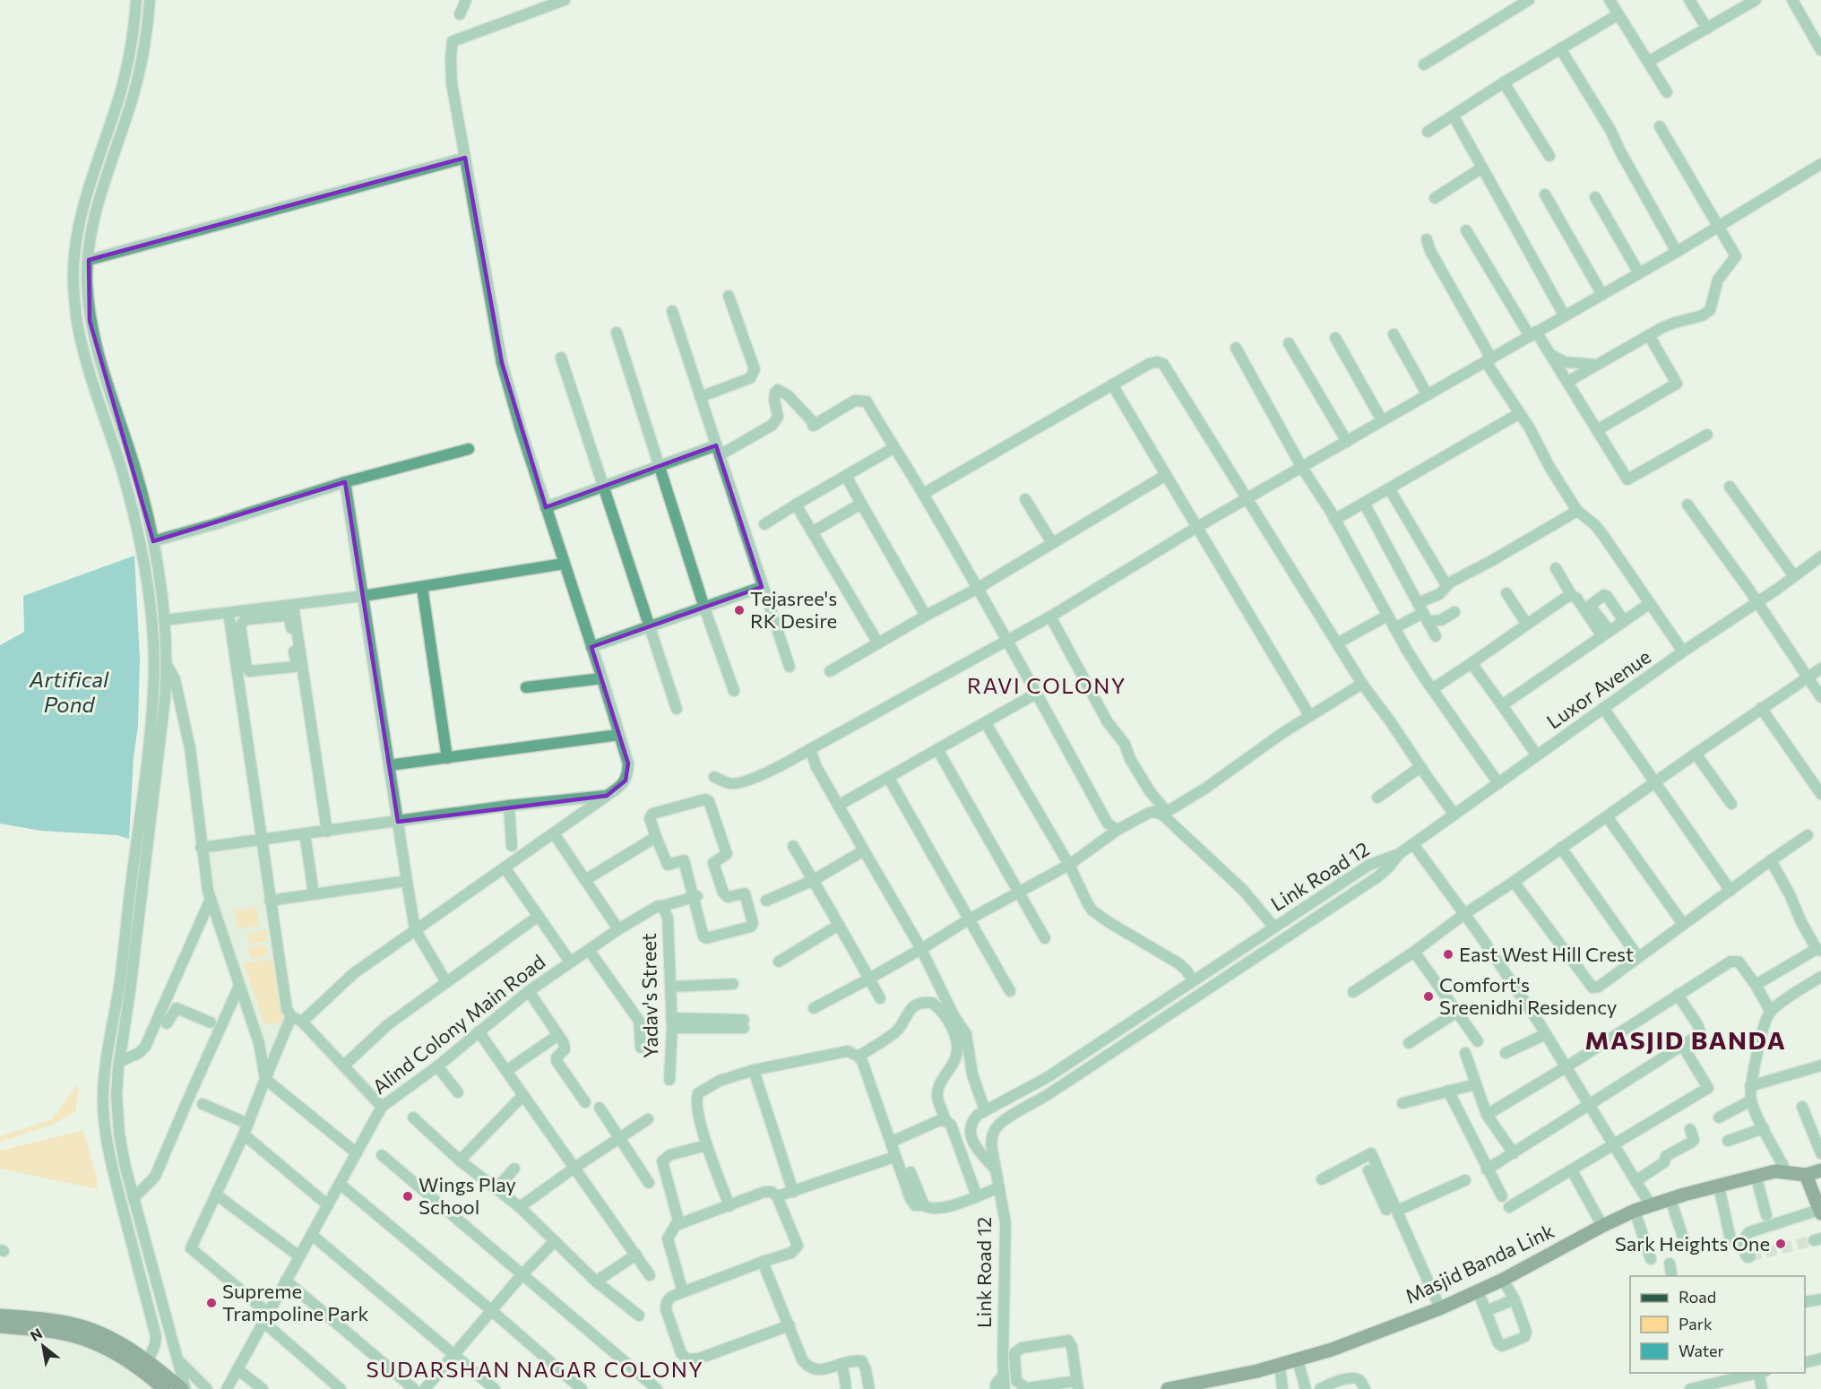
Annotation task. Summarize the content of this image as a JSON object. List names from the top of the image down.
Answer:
{
  "streets": {
    "main road": ["Masjid Banda Link"],
    "street": [
      "Luxor Avenue",
      "Link Road 12",
      "Yadav's Street",
      "Alind Colony Main Road"
    ]
  },
  "crossings": [
    ["Luxor Avenue", "Link Road 12"],
    ["Yadav's Street", "Alind Colony Main Road"]
  ],
  "districts": ["RAVI COLONY", "MASJID BANDA", "SUDARSHAN NAGAR COLONY"],
  "water": ["Artifical Pond"],
  "places": [
    "Tejasree's RK Desire",
    "East West Hill Crest",
    "Comfort's Sreenidhi Residency",
    "Wings Play School",
    "Sark Heights One",
    "Supreme Trampoline Park"
  ],
  "legend": ["Road", "Park", "Water"],
  "north": "top left"
}
